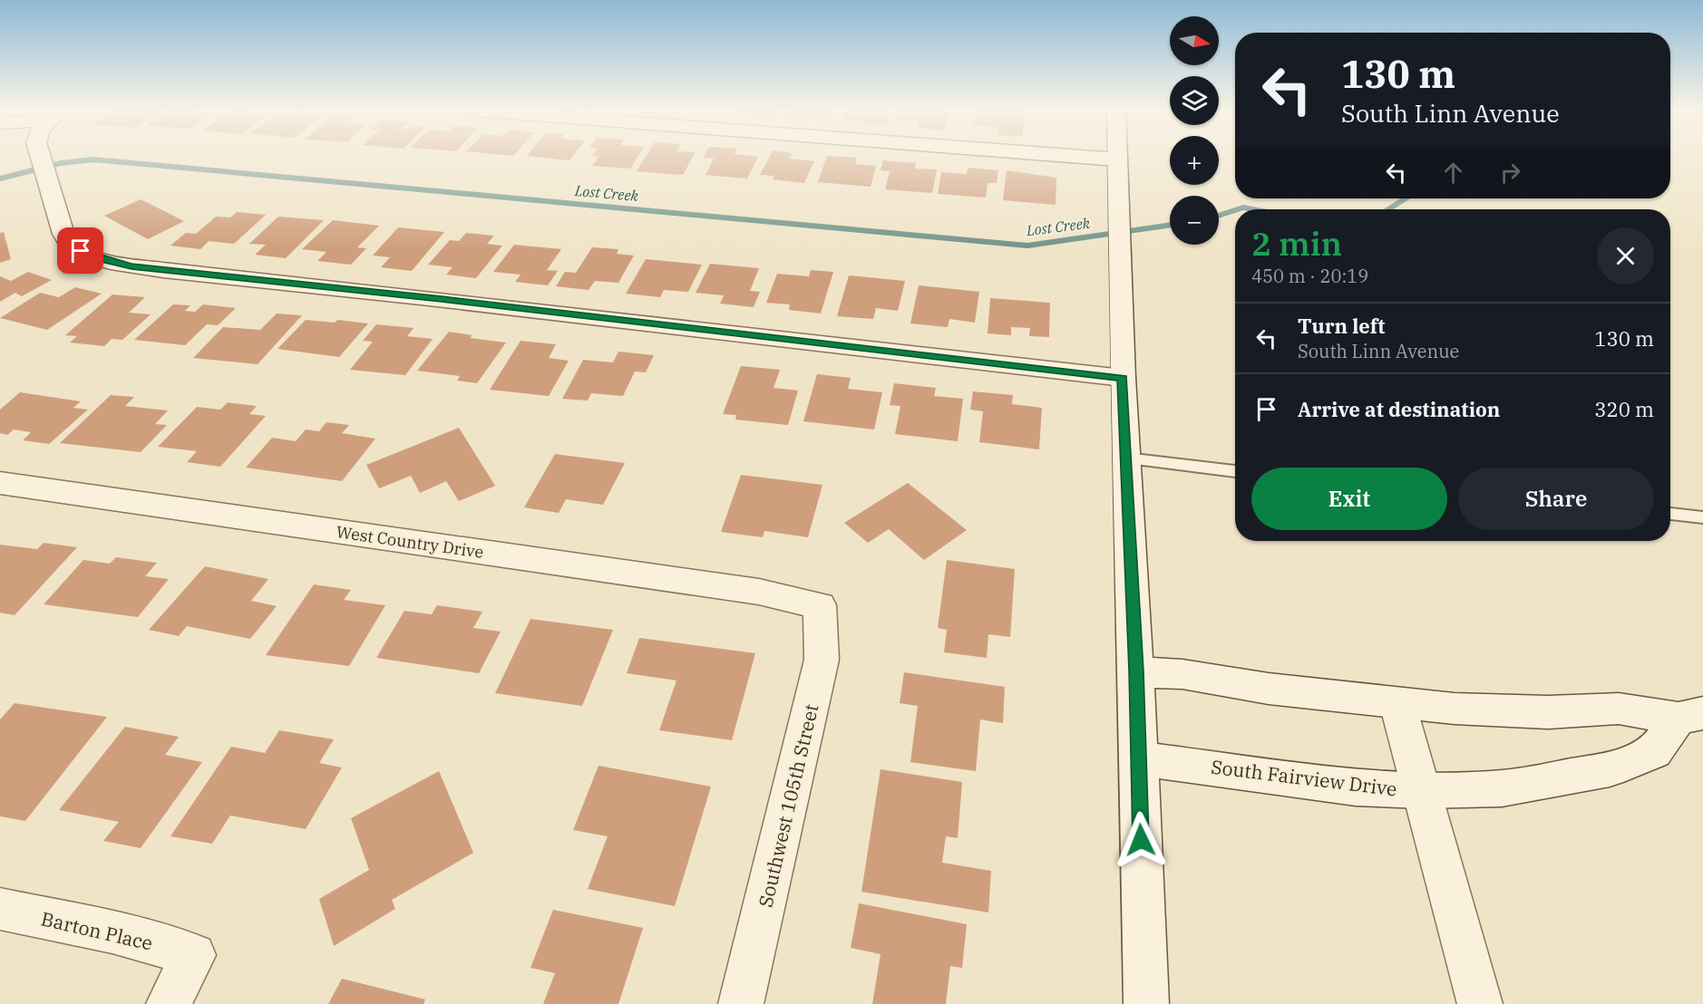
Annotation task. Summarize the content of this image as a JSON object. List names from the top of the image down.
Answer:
{
  "streets": {
    "street": [
      "West Country Drive",
      "South Fairview Drive",
      "Southwest 105th Street",
      "Barton Place"
    ]
  },
  "crossings": [
    ["West Country Drive", "Southwest 105th Street"]
  ],
  "water": ["Lost Creek"],
  "north": "right",
  "page": {
    "map_buttons": ["+", "−"],
    "turn": ["130 m", "South Linn Avenue"],
    "heading": ["2 min", "450 m · 20:19"],
    "list": [
      {
        "name": "Turn left",
        "note": "South Linn Avenue",
        "value": "130 m"
      },
      {
        "name": "Arrive at destination",
        "value": "320 m"
      }
    ],
    "buttons": ["Exit", "Share"]
  }
}
